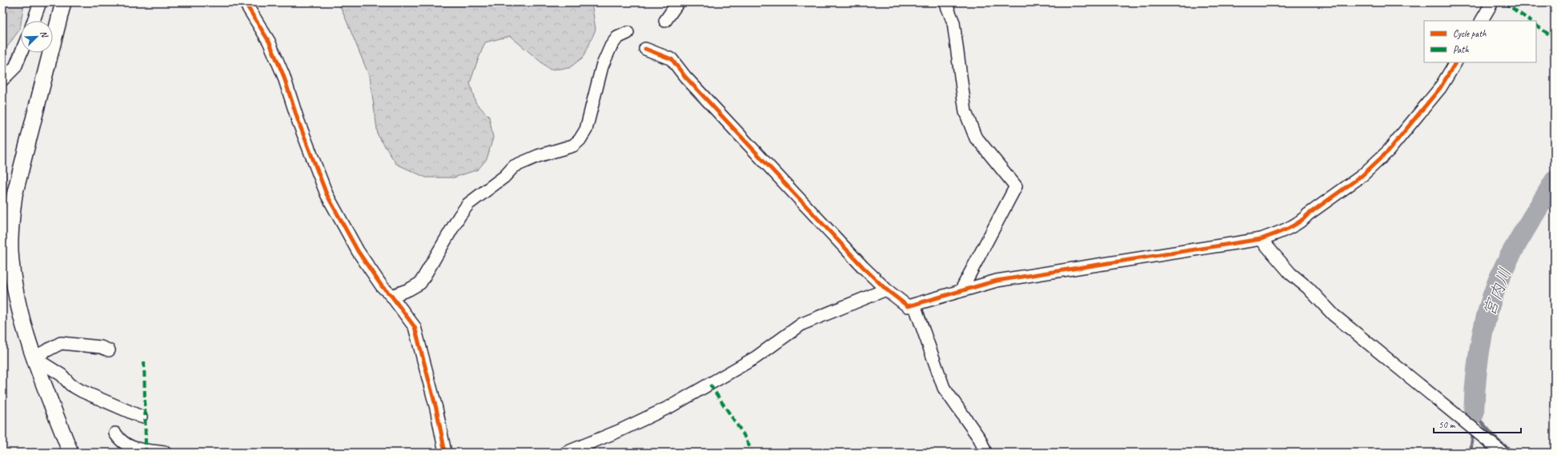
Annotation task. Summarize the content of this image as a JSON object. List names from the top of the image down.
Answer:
{
  "water": ["宮内川"],
  "legend": ["Cycle path", "Path"],
  "scale_bar": "50 m",
  "north": "top right"
}
